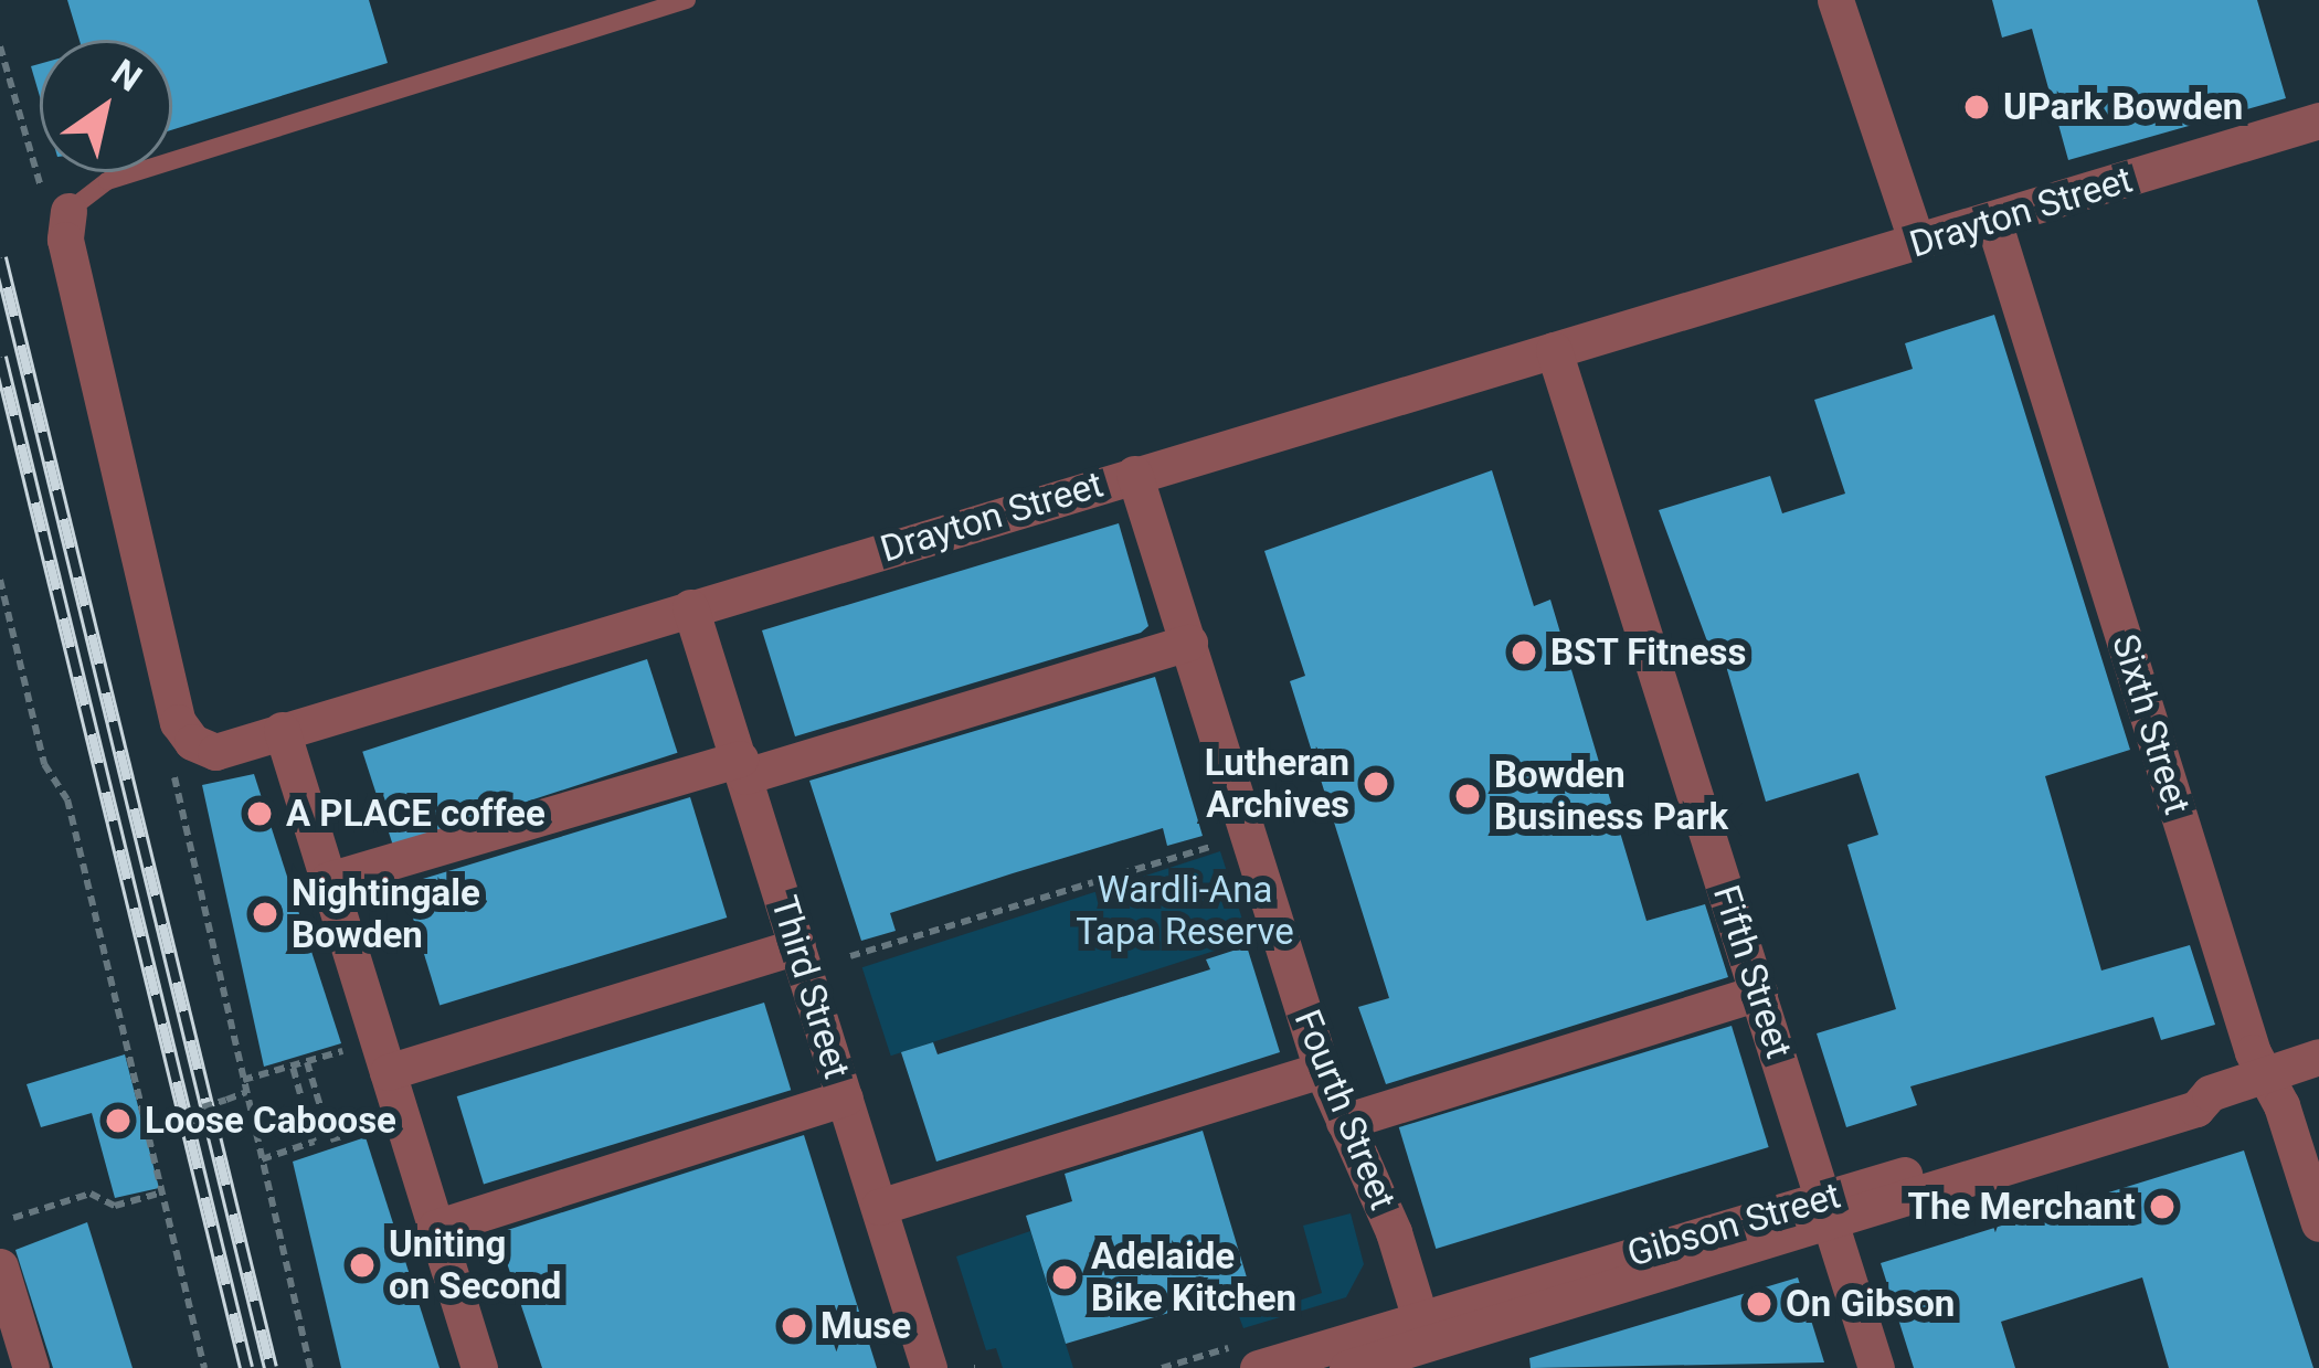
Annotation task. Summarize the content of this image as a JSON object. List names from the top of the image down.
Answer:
{
  "streets": {
    "street": [
      "Drayton Street",
      "Sixth Street",
      "Fifth Street",
      "Third Street",
      "Fourth Street",
      "Gibson Street"
    ]
  },
  "crossings": [
    ["Drayton Street", "Sixth Street"],
    ["Drayton Street", "Fifth Street"],
    ["Drayton Street", "Third Street"],
    ["Drayton Street", "Fourth Street"],
    ["Sixth Street", "Gibson Street"],
    ["Fifth Street", "Gibson Street"],
    ["Fourth Street", "Gibson Street"]
  ],
  "parks": ["Wardli-Ana Tapa Reserve"],
  "places": [
    "UPark Bowden",
    "BST Fitness",
    "Lutheran Archives",
    "Bowden Business Park",
    "A PLACE coffee",
    "Nightingale Bowden",
    "Loose Caboose",
    "The Merchant",
    "Uniting on Second",
    "Adelaide Bike Kitchen",
    "On Gibson",
    "Muse"
  ],
  "north": "top right"
}
